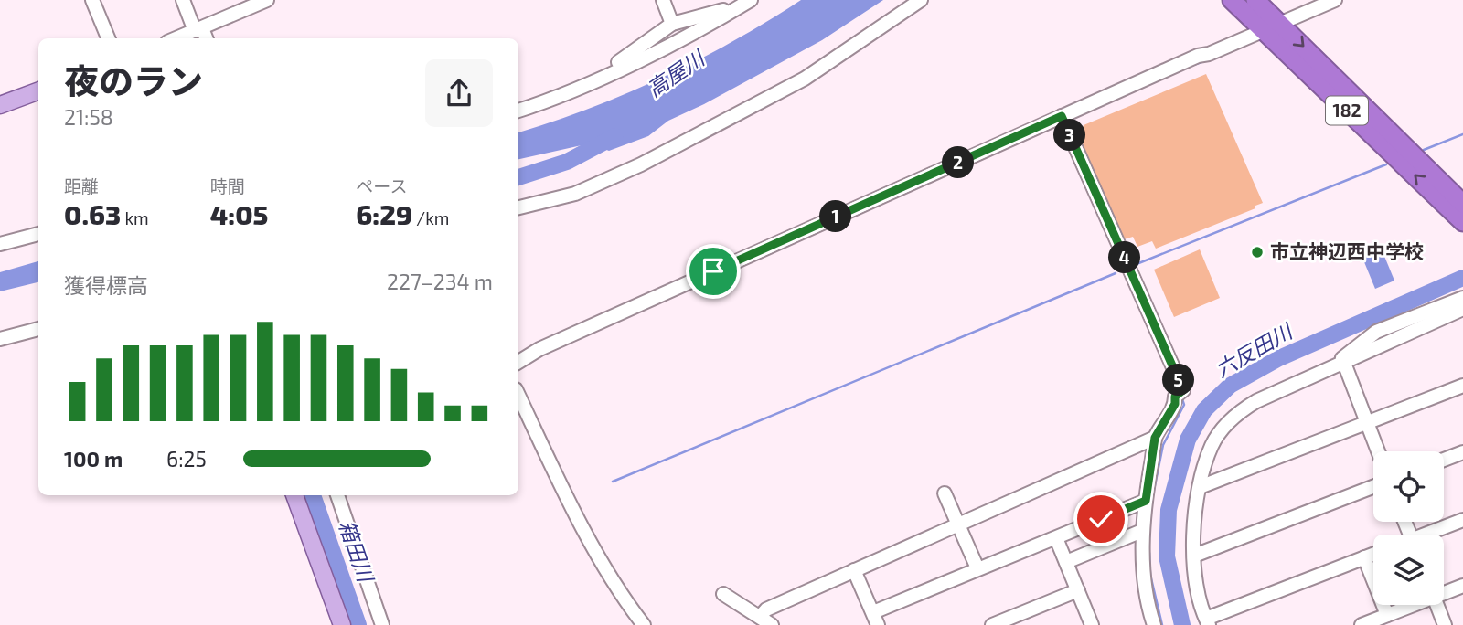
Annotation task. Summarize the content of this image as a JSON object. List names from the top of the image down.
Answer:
{
  "streets": {
    "highway": ["182"]
  },
  "water": ["高屋川", "六反田川", "箱田川"],
  "places": ["市立神辺西中学校"],
  "page": {
    "heading": ["夜のラン", "21:58"],
    "pins": [
      "3",
      "2",
      "1",
      "4",
      "5"
    ],
    "stats": [
      ["距離", "0.63 km"],
      ["時間", "4:05"],
      ["ペース", "6:29 /km"]
    ],
    "chart": ["獲得標高", "227–234 m"],
    "list": [
      {
        "name": "100 m",
        "note": "6:25"
      }
    ]
  }
}
